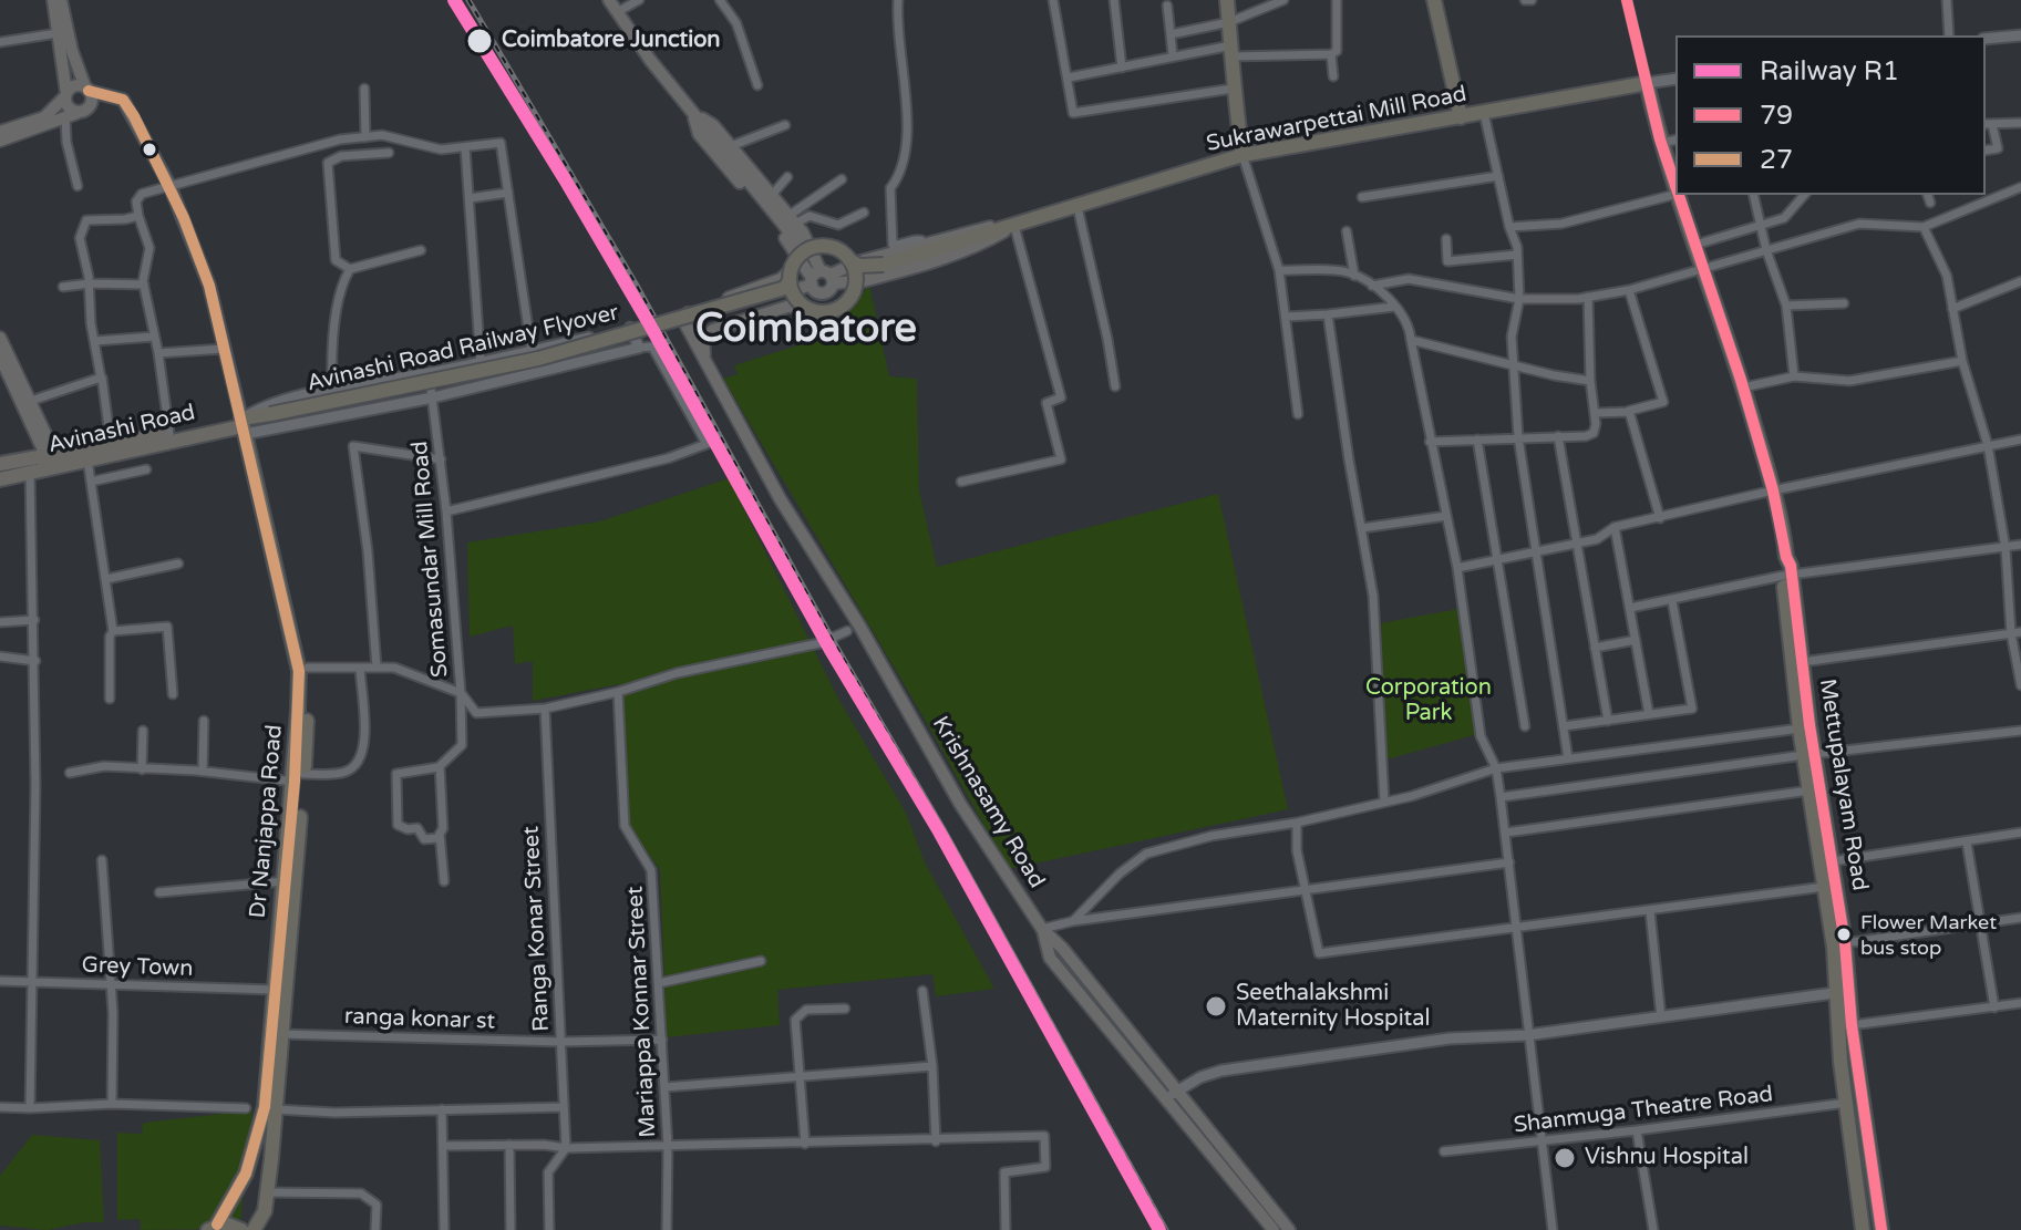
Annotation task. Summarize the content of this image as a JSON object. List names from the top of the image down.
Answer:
{
  "streets": {
    "highway": [
      "Sukrawarpettai Mill Road",
      "Avinashi Road Railway Flyover",
      "Mettupalayam Road",
      "Dr Nanjappa Road"
    ],
    "main road": ["Avinashi Road", "Krishnasamy Road"],
    "street": [
      "Somasundar Mill Road",
      "Ranga Konar Street",
      "Grey Town",
      "Mariappa Konnar Street",
      "ranga konar st",
      "Shanmuga Theatre Road"
    ]
  },
  "crossings": [
    ["Sukrawarpettai Mill Road", "Mettupalayam Road"],
    ["Avinashi Road Railway Flyover", "Avinashi Road"],
    ["Avinashi Road Railway Flyover", "Krishnasamy Road"],
    ["Avinashi Road Railway Flyover", "Dr Nanjappa Road"],
    ["Avinashi Road", "Dr Nanjappa Road"],
    ["Somasundar Mill Road", "Ranga Konar Street"],
    ["Mettupalayam Road", "Shanmuga Theatre Road"],
    ["Dr Nanjappa Road", "Grey Town"],
    ["Dr Nanjappa Road", "ranga konar st"],
    ["Ranga Konar Street", "ranga konar st"],
    ["Mariappa Konnar Street", "ranga konar st"]
  ],
  "districts": ["Coimbatore"],
  "parks": ["Corporation Park"],
  "places": [
    "Coimbatore Junction",
    "Flower Market bus stop",
    "Seethalakshmi Maternity Hospital",
    "Vishnu Hospital"
  ],
  "lines": ["rail line R1", "transit line 79", "transit line 27"],
  "legend": ["Railway R1", "79", "27"]
}
